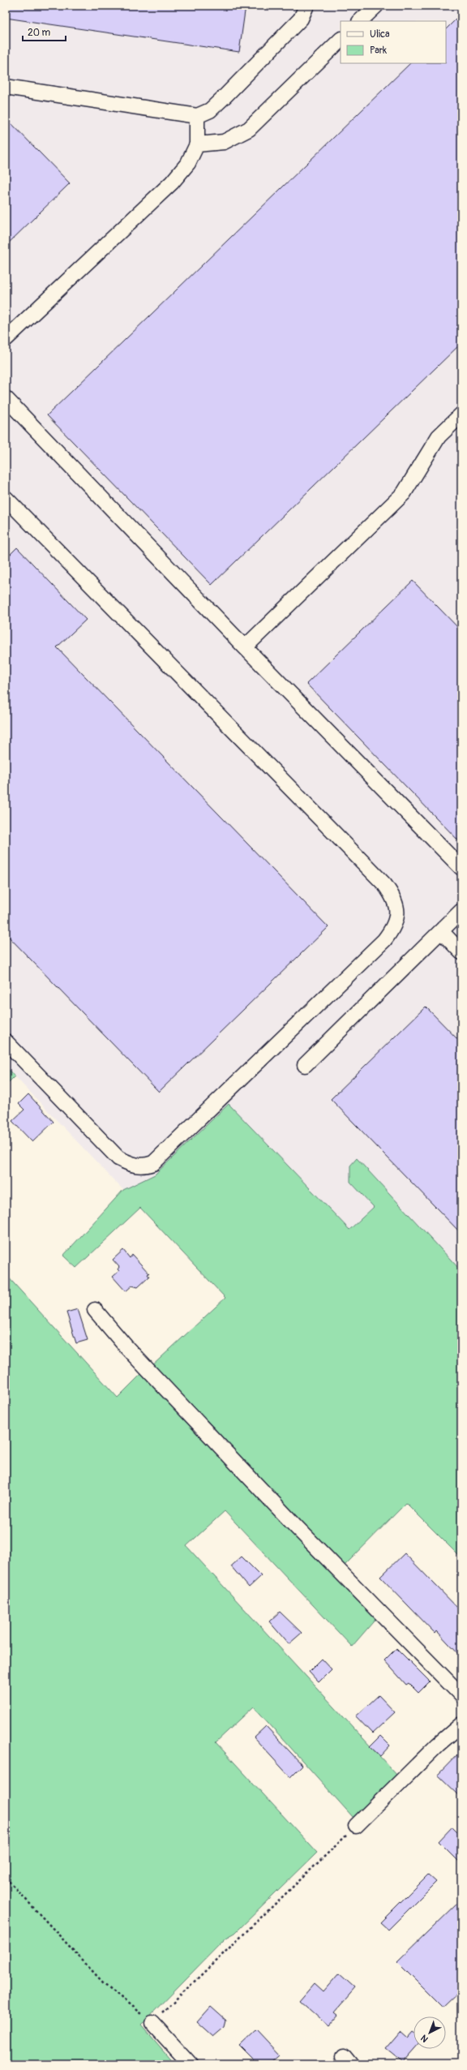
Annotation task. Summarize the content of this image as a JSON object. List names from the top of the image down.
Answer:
{
  "legend": ["Ulica", "Park"],
  "scale_bar": "20 m",
  "north": "bottom left"
}
